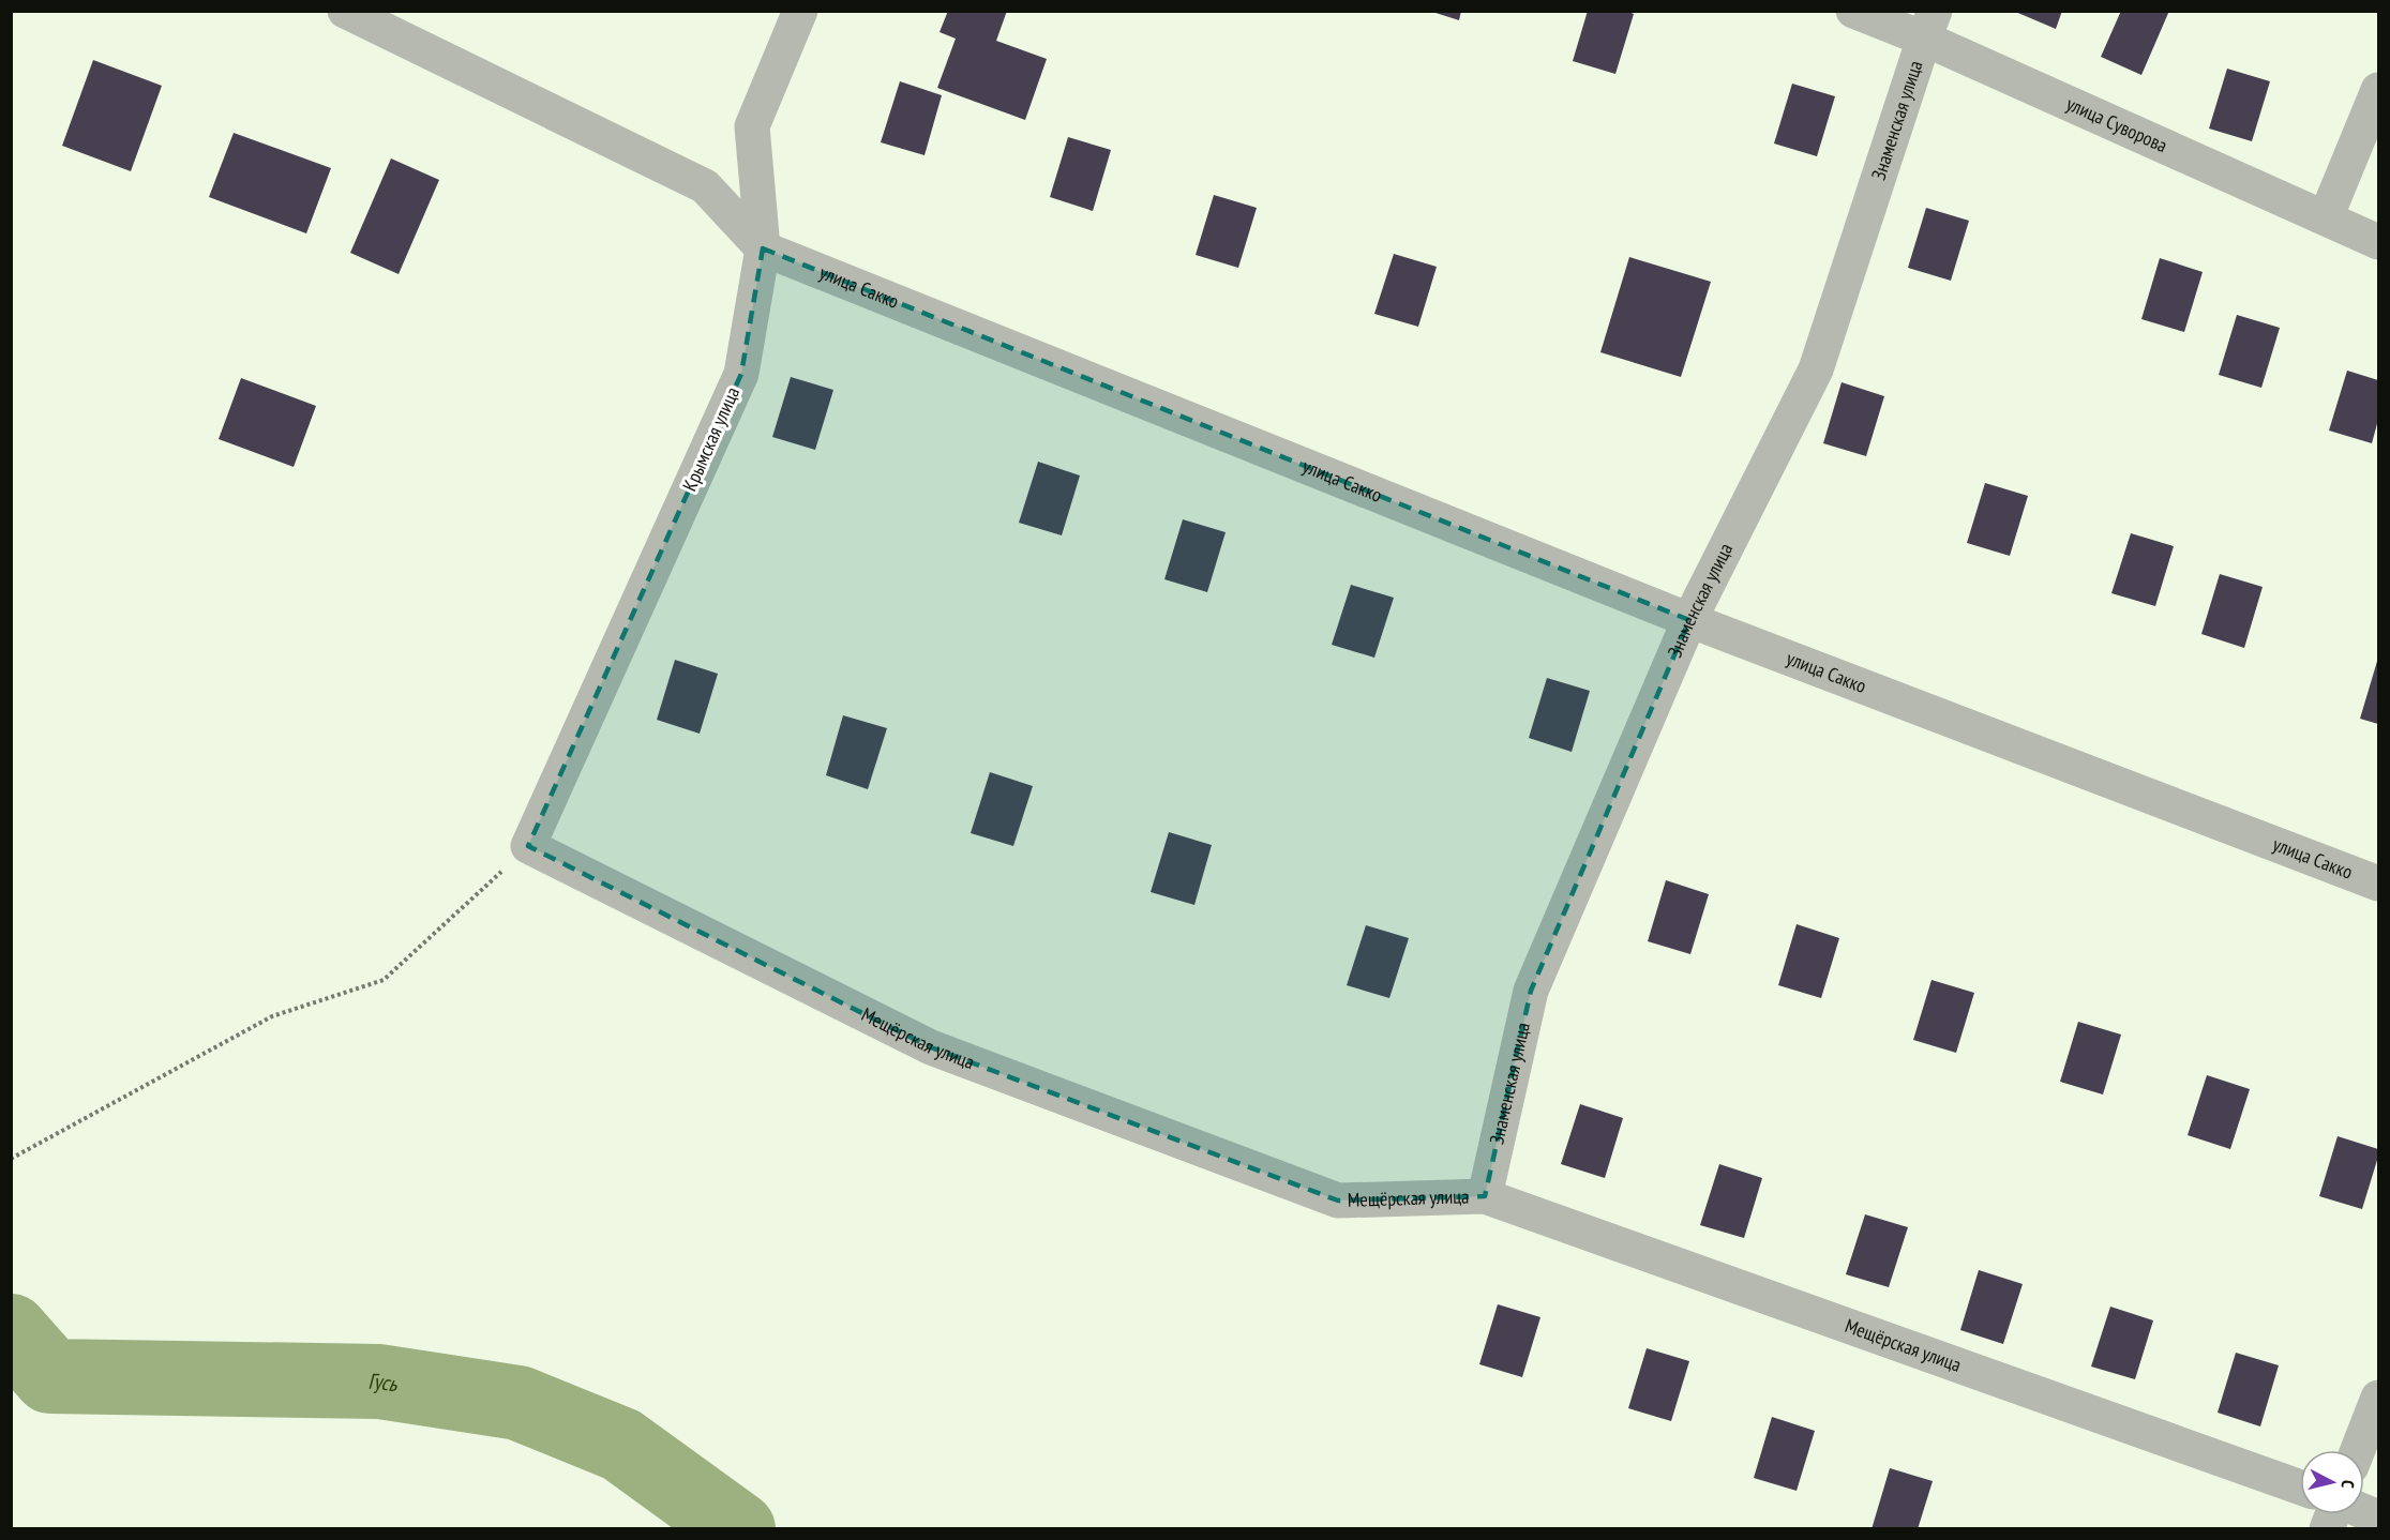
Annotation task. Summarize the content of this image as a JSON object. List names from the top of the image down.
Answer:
{
  "streets": {
    "street": [
      "Знаменская улица",
      "улица Суворова",
      "улица Сакко",
      "Крымская улица",
      "Мещёрская улица"
    ]
  },
  "crossings": [
    ["Знаменская улица", "улица Суворова"],
    ["Знаменская улица", "улица Сакко"],
    ["Знаменская улица", "Мещёрская улица"],
    ["улица Сакко", "Крымская улица"],
    ["Крымская улица", "Мещёрская улица"]
  ],
  "water": ["Гусь"],
  "north": "right"
}
